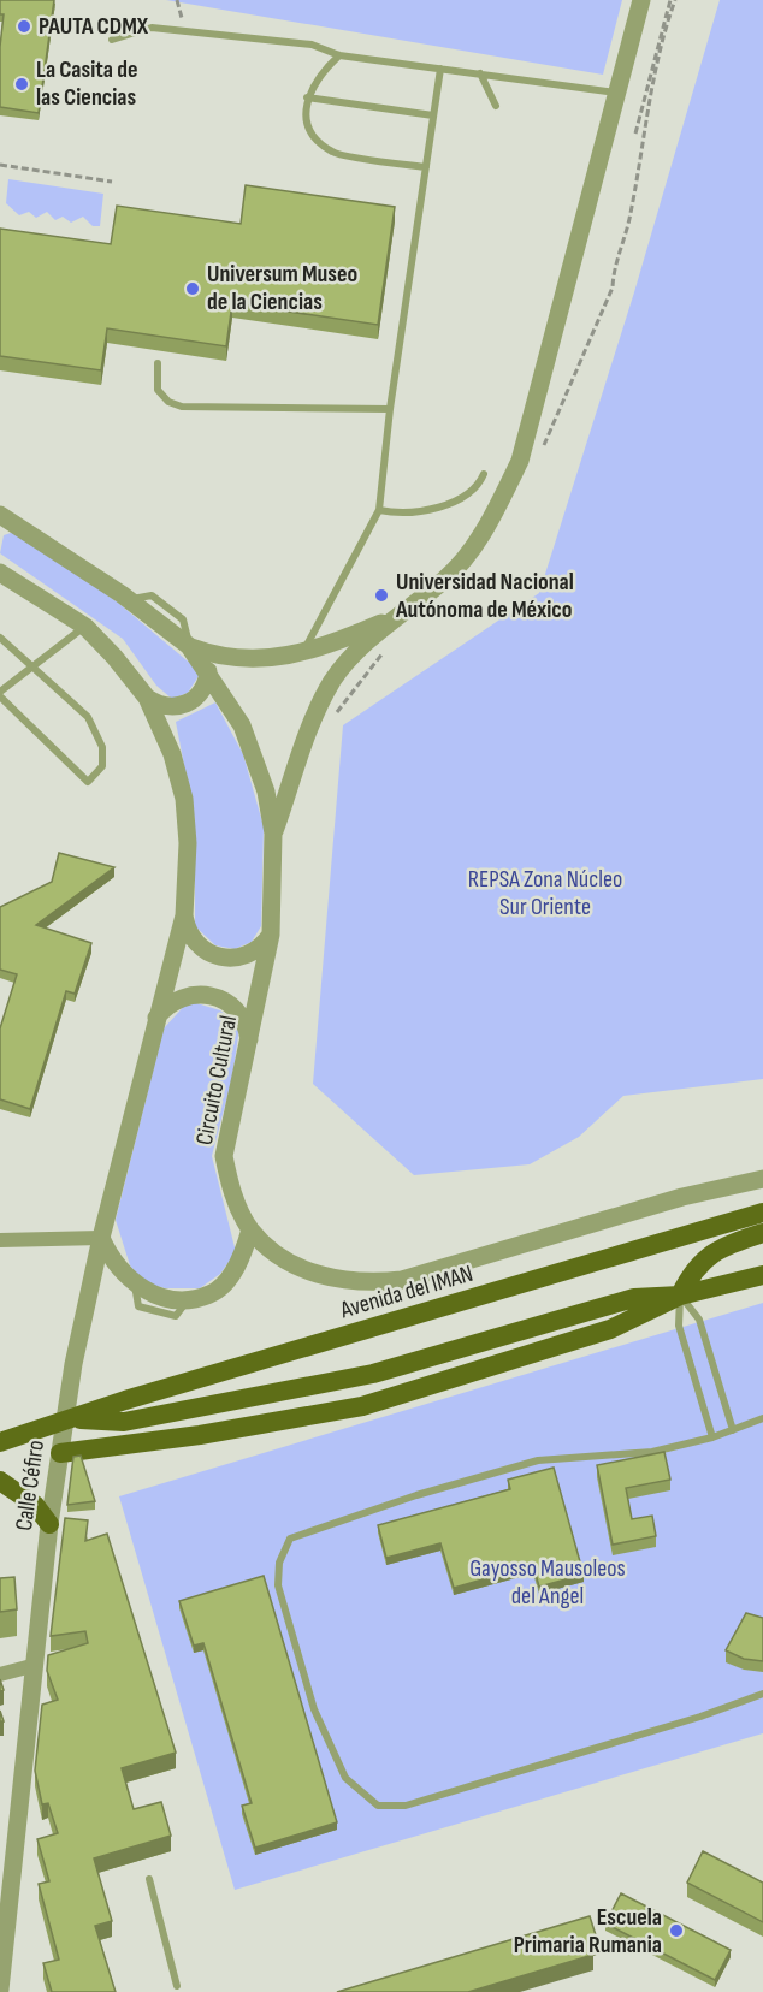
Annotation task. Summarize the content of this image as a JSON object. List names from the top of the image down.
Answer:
{
  "streets": {
    "main road": ["Avenida del IMAN"],
    "street": ["Circuito Cultural", "Calle Céfiro"]
  },
  "crossings": [
    ["Avenida del IMAN", "Calle Céfiro"]
  ],
  "parks": ["REPSA Zona Núcleo Sur Oriente", "Gayosso Mausoleos del Angel"],
  "places": [
    "PAUTA CDMX",
    "La Casita de las Ciencias",
    "Universum Museo de la Ciencias",
    "Universidad Nacional Autónoma de México",
    "Escuela Primaria Rumania"
  ]
}
